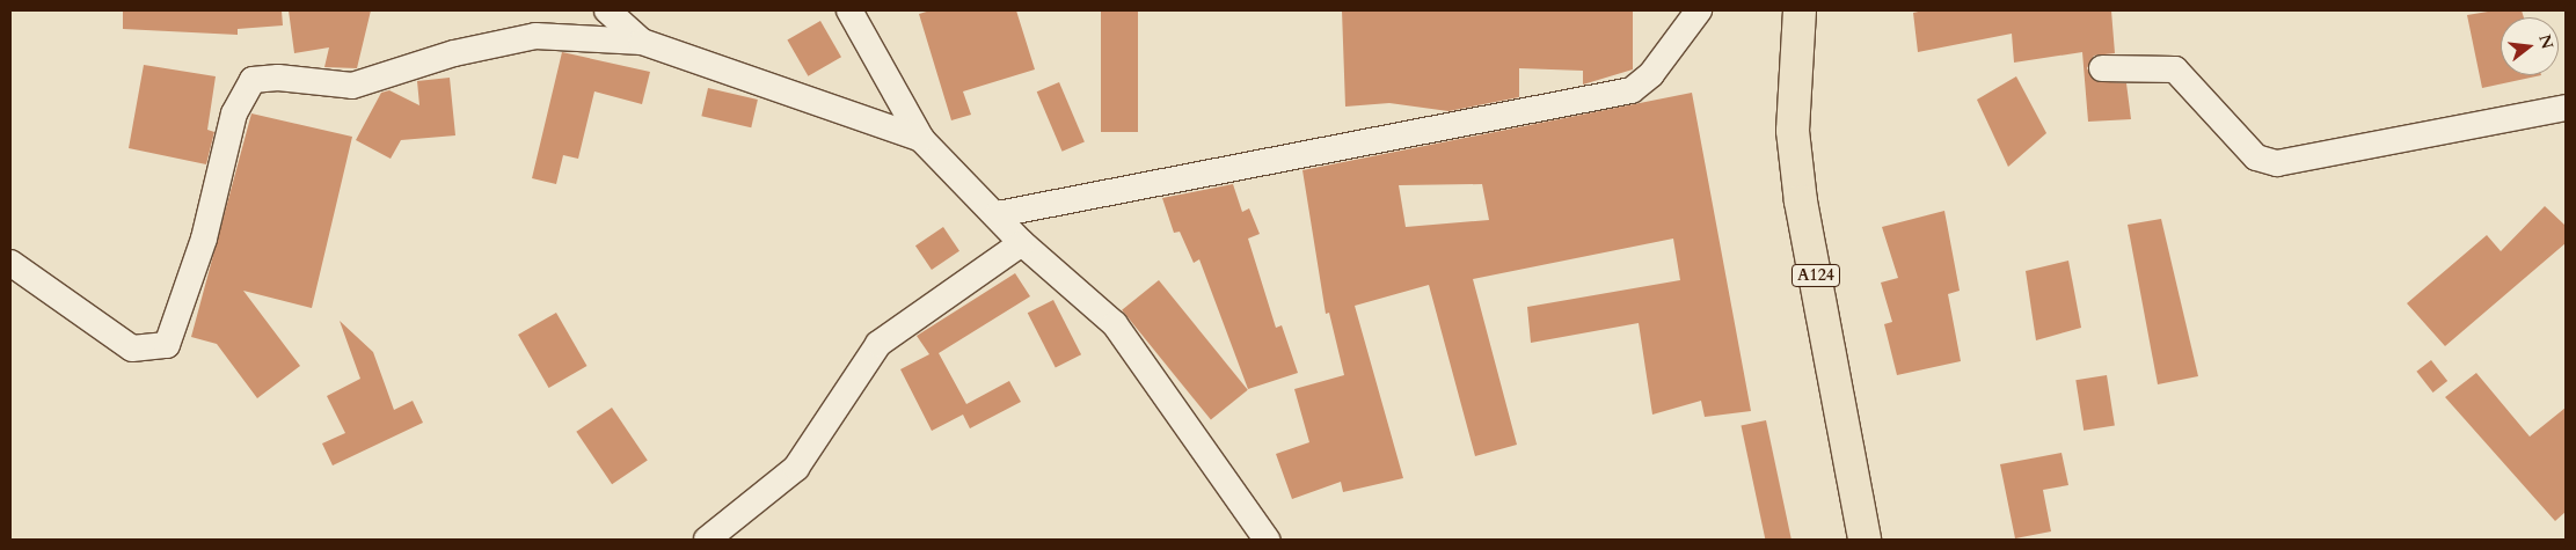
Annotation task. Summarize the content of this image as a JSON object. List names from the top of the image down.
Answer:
{
  "streets": {
    "highway": ["A124"]
  },
  "north": "right"
}
